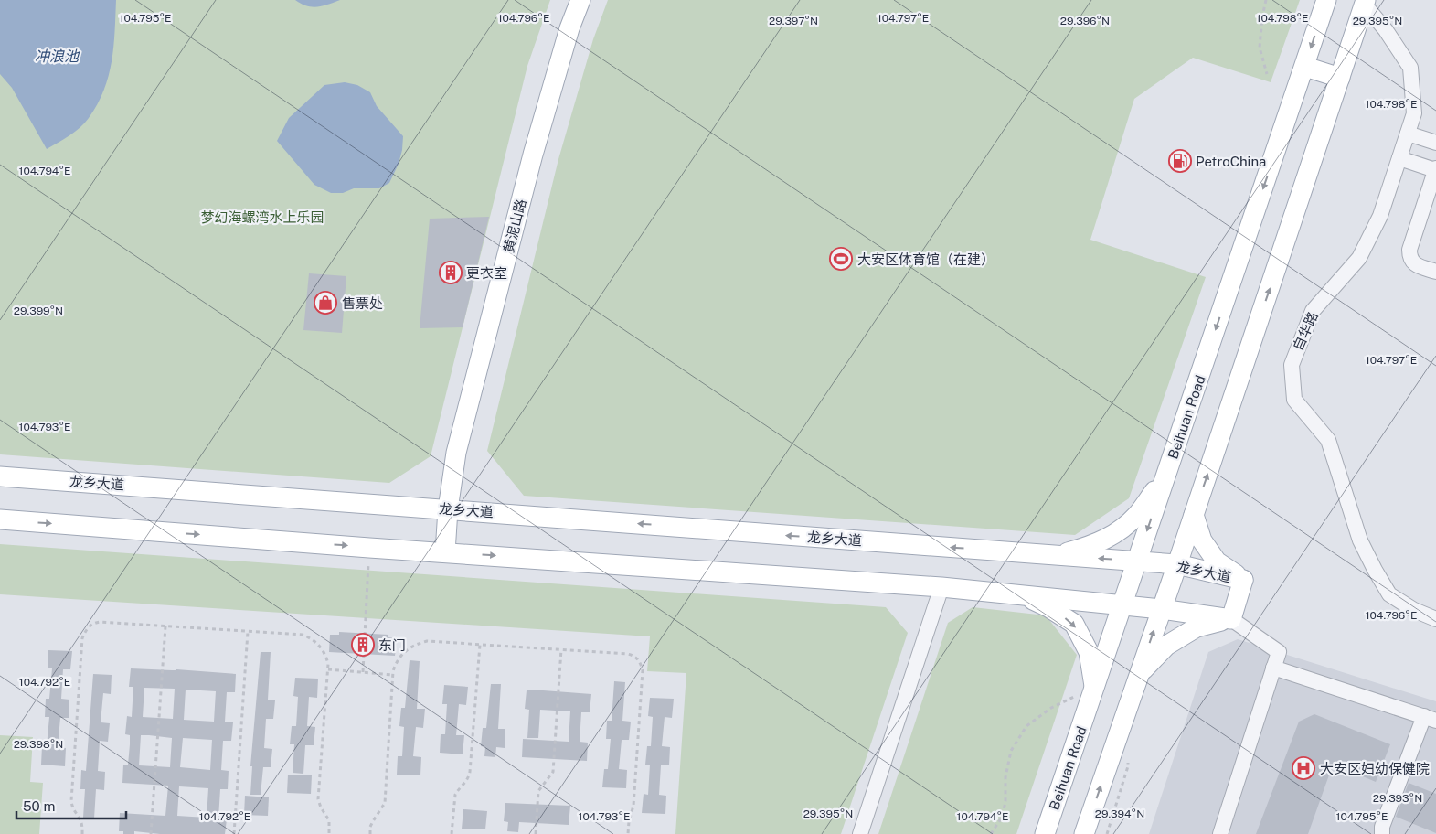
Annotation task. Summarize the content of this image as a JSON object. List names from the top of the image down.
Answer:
{
  "streets": {
    "main road": ["黄泥山路", "Beihuan Road", "龙乡大道"],
    "street": ["自华路"]
  },
  "crossings": [
    ["黄泥山路", "龙乡大道"],
    ["Beihuan Road", "龙乡大道"]
  ],
  "water": ["冲浪池"],
  "parks": ["梦幻海螺湾水上乐园"],
  "places": {
    "fuel station": ["PetroChina"],
    "sports": ["大安区体育馆（在建）"],
    "building": ["更衣室", "东门"],
    "shop": ["售票处"],
    "hospital": ["大安区妇幼保健院"]
  },
  "scale_bar": "50 m",
  "coordinates": [
    "104.795°E",
    "104.796°E",
    "104.797°E",
    "104.798°E",
    "29.397°N",
    "29.396°N",
    "29.395°N",
    "104.794°E",
    "29.399°N",
    "104.793°E",
    "104.792°E",
    "29.398°N",
    "29.393°N",
    "29.394°N"
  ]
}
